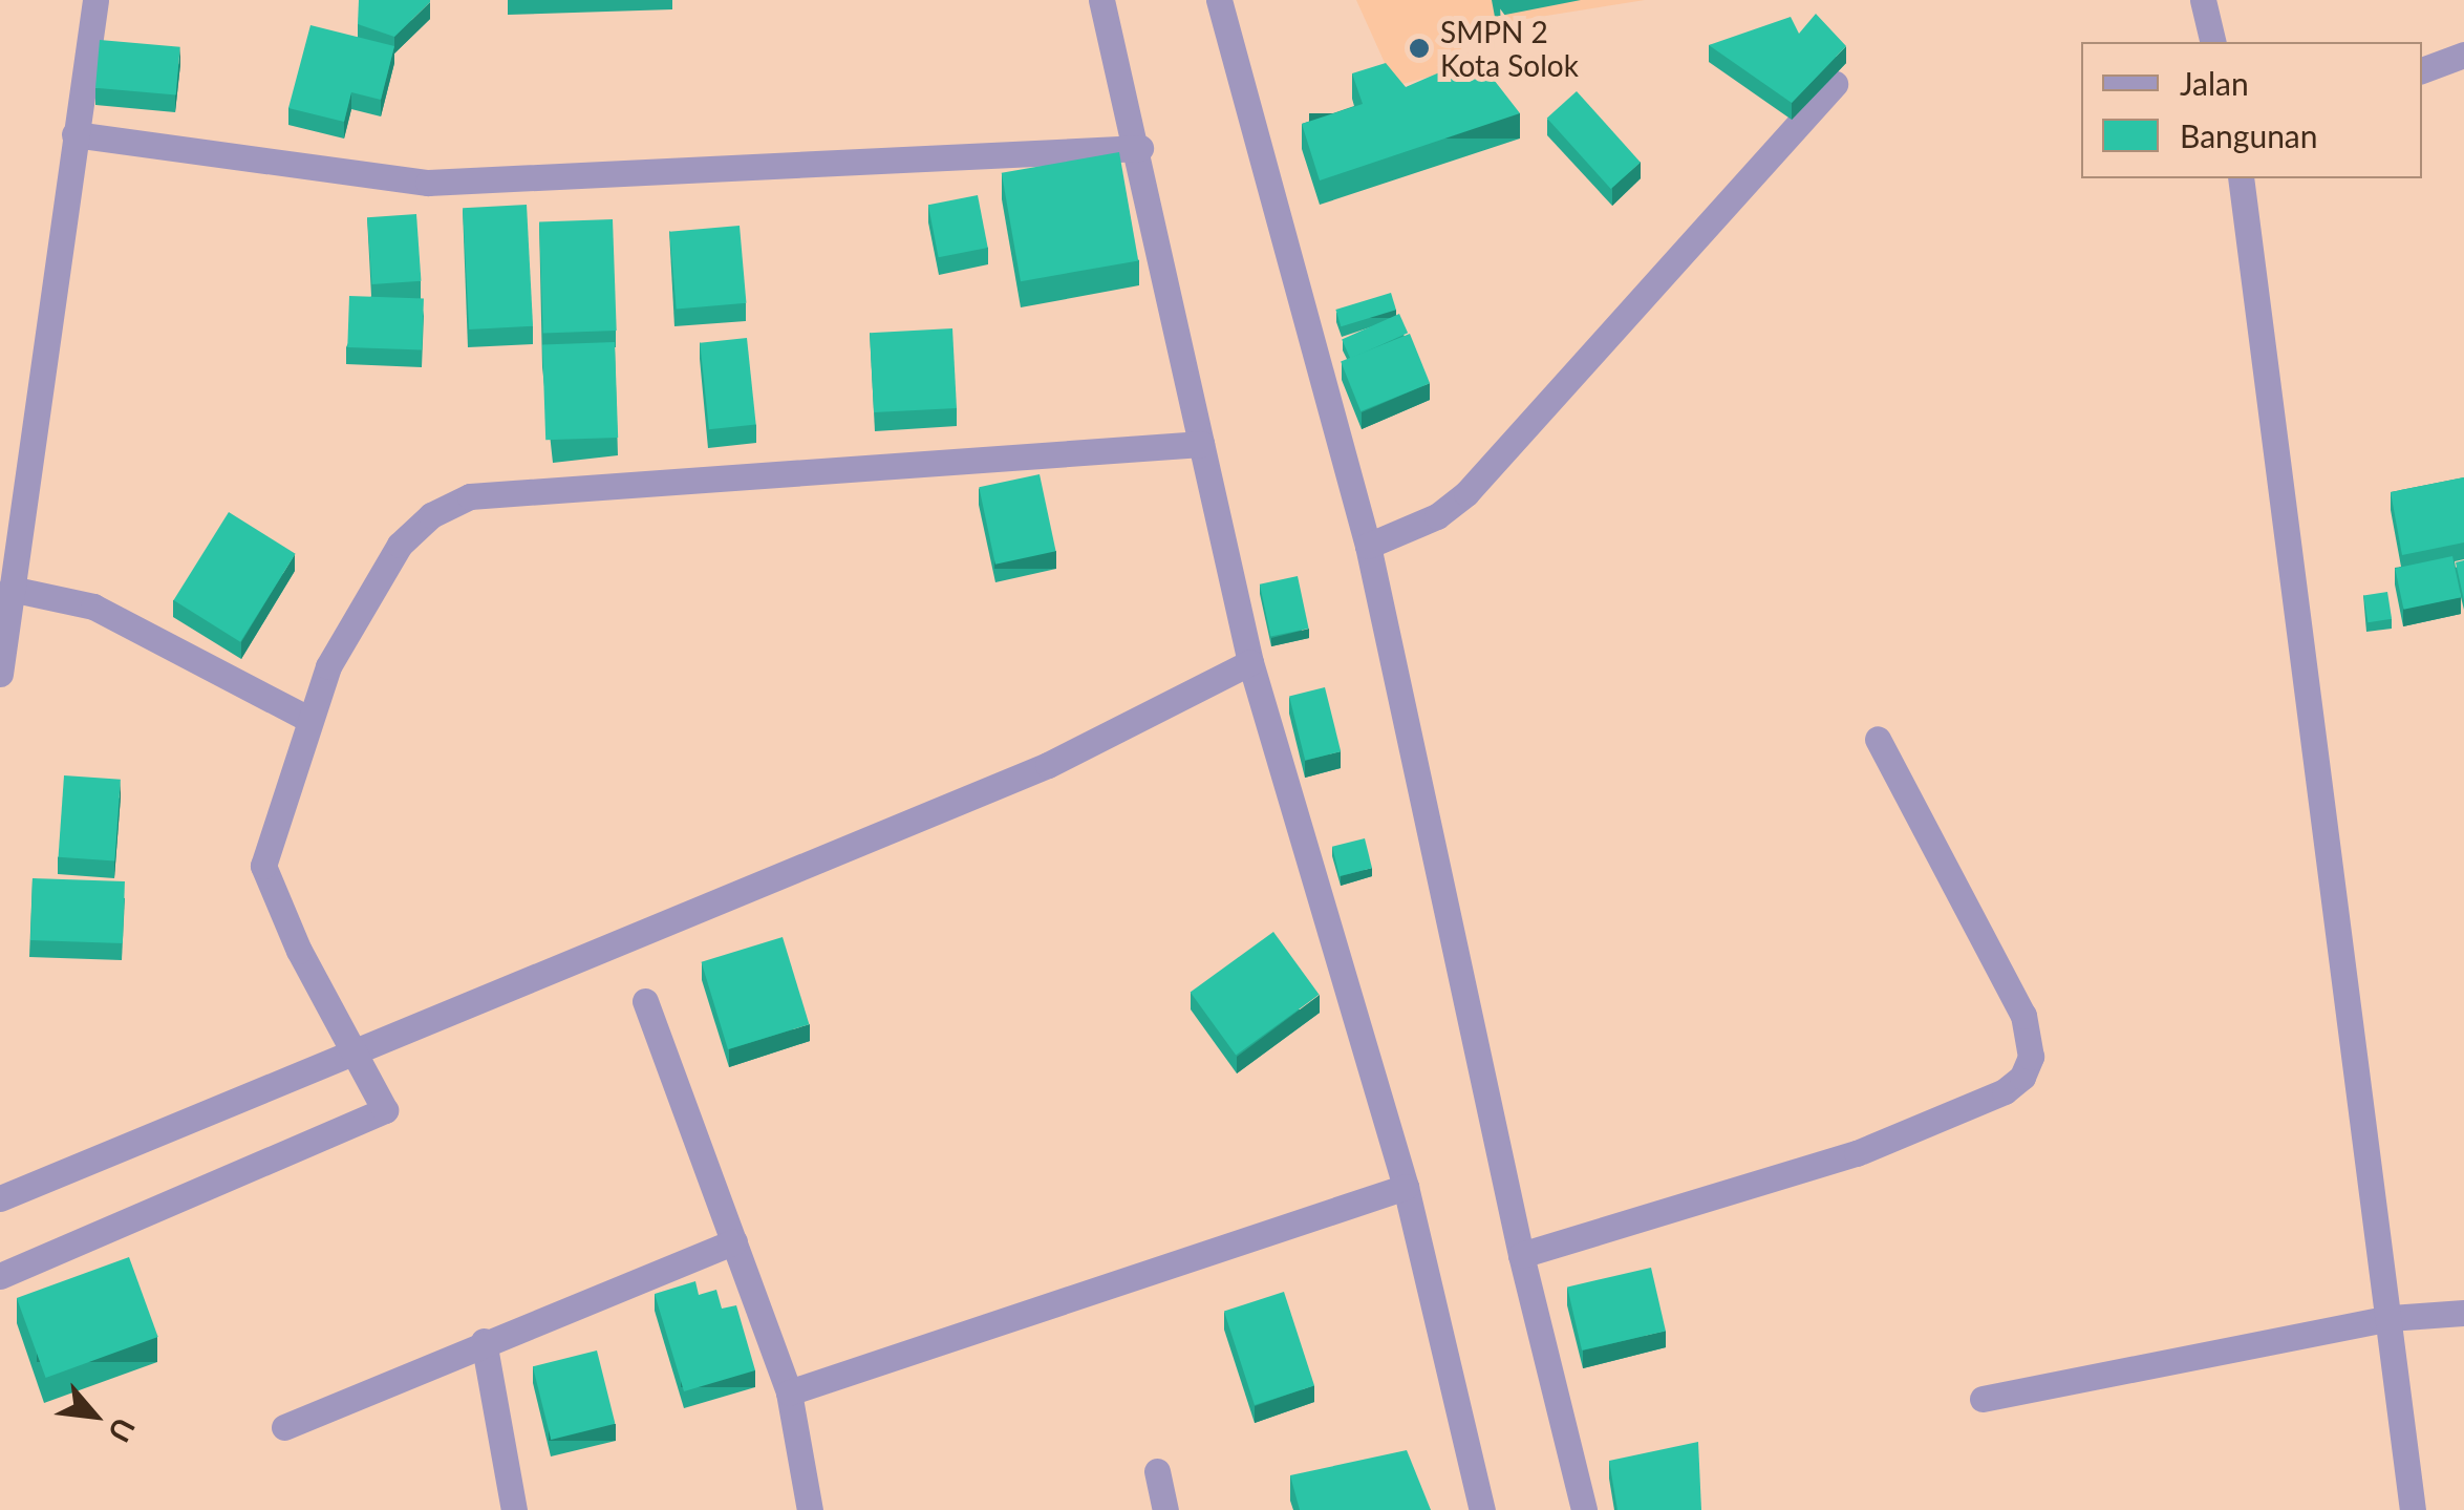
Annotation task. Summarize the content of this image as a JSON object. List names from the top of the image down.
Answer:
{
  "places": ["SMPN 2 Kota Solok"],
  "legend": ["Jalan", "Bangunan"],
  "north": "bottom right"
}
